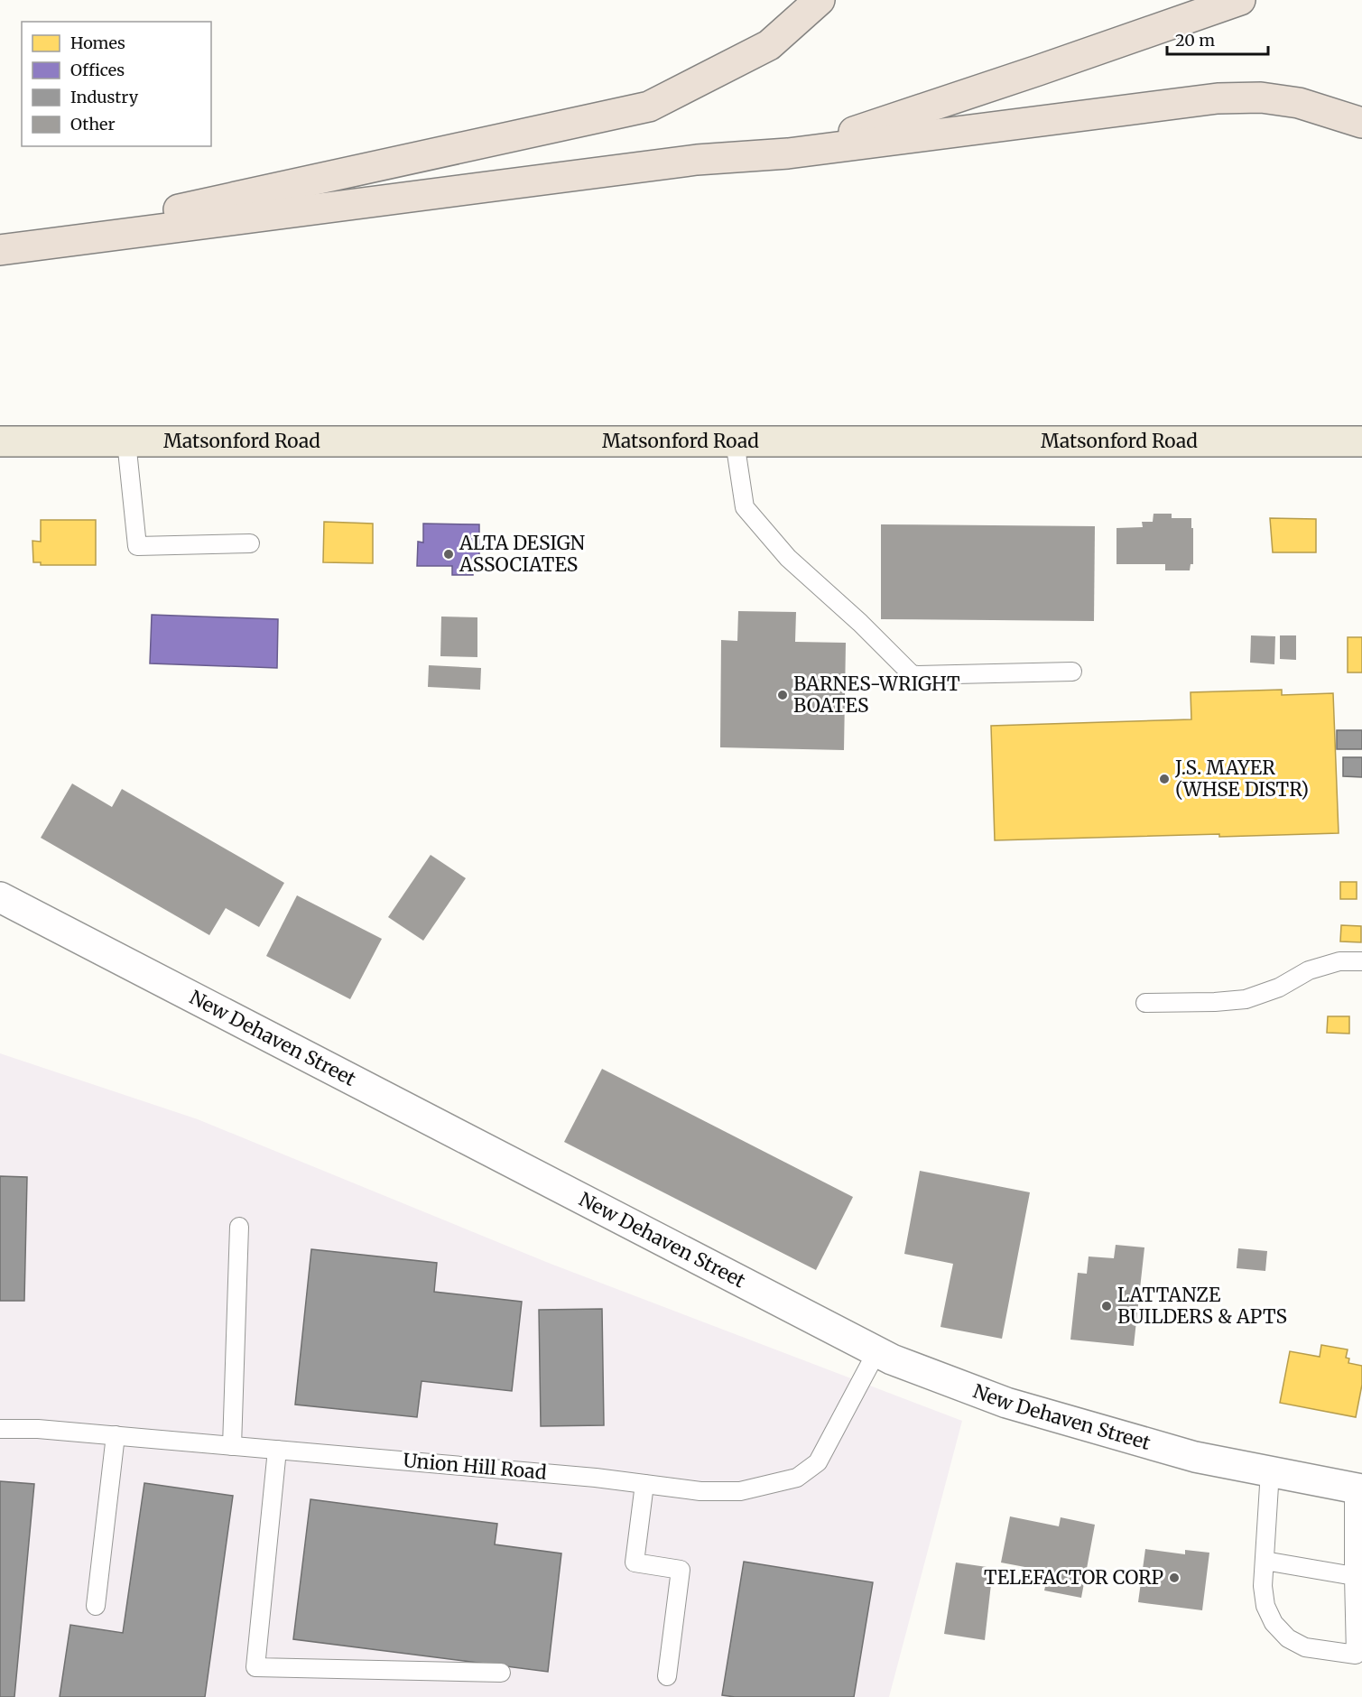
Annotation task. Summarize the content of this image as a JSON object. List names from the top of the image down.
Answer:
{
  "streets": {
    "main road": ["Matsonford Road"],
    "street": ["New Dehaven Street"],
    "lane": ["Union Hill Road"]
  },
  "crossings": [
    ["New Dehaven Street", "Union Hill Road"]
  ],
  "places": [
    "ALTA DESIGN ASSOCIATES",
    "BARNES-WRIGHT BOATES",
    "J.S. MAYER (WHSE DISTR)",
    "LATTANZE BUILDERS & APTS",
    "TELEFACTOR CORP"
  ],
  "legend": [
    "Homes",
    "Offices",
    "Industry",
    "Other"
  ],
  "scale_bar": "20 m"
}
